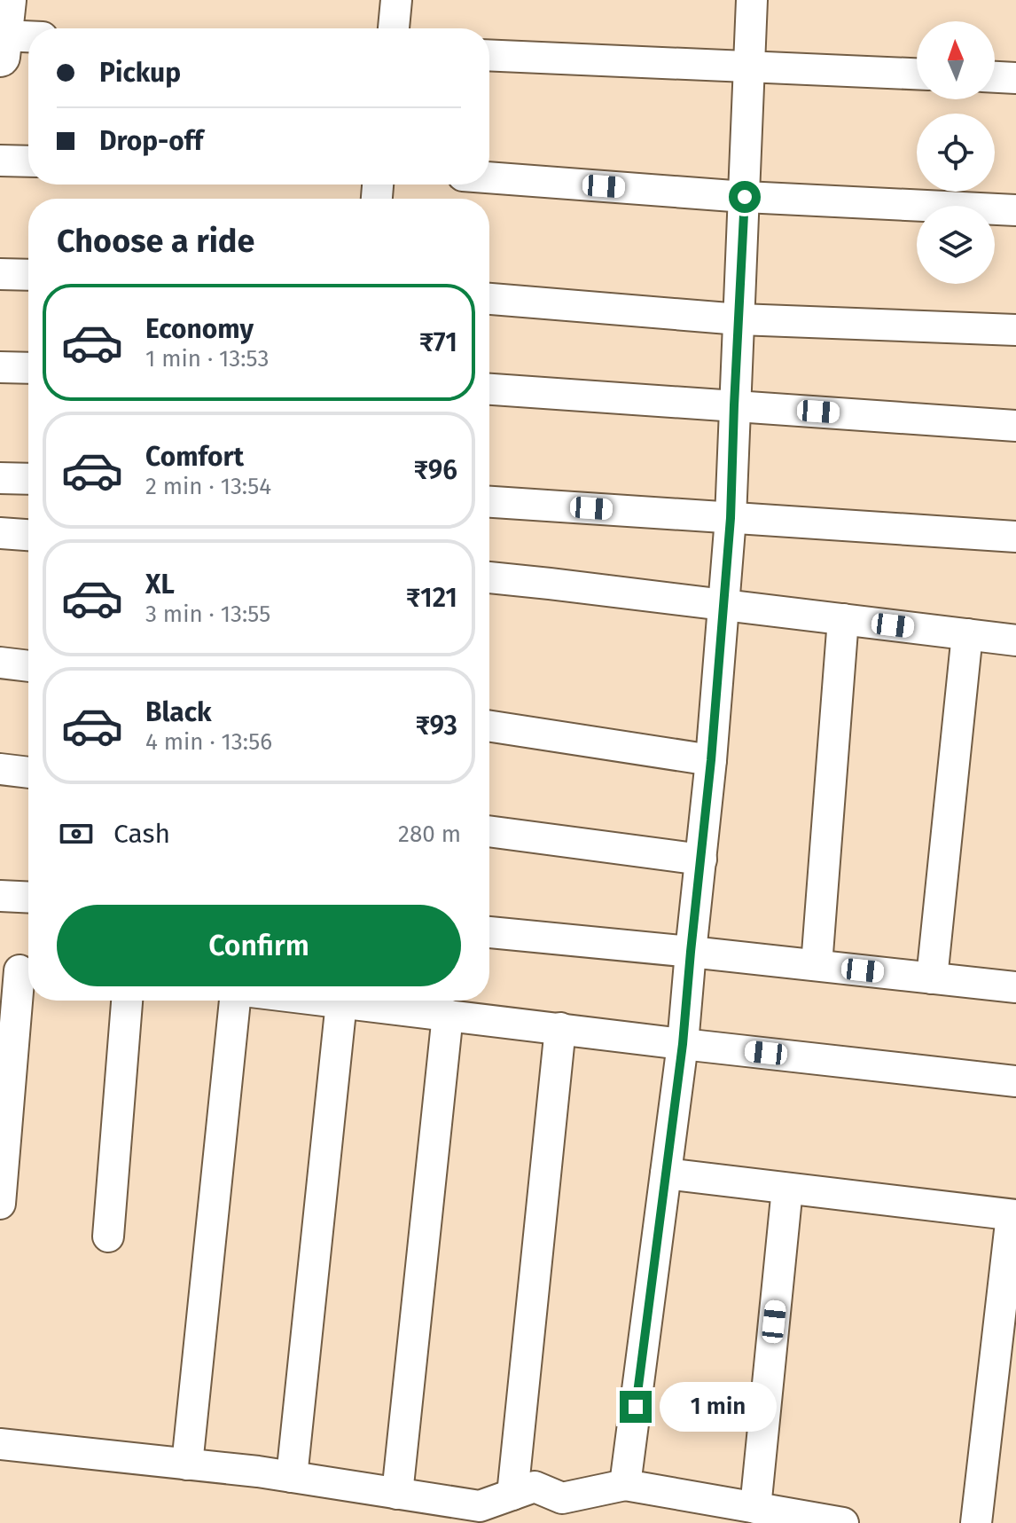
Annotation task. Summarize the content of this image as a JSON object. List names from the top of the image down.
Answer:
{
  "north": "top",
  "page": {
    "banner": ["Pickup", "Drop-off"],
    "heading": "Choose a ride",
    "list": [
      {
        "name": "Economy",
        "note": "1 min · 13:53",
        "value": "₹71"
      },
      {
        "name": "Comfort",
        "note": "2 min · 13:54",
        "value": "₹96"
      },
      {
        "name": "XL",
        "note": "3 min · 13:55",
        "value": "₹121"
      },
      {
        "name": "Black",
        "note": "4 min · 13:56",
        "value": "₹93"
      }
    ],
    "pay": ["Cash", "280 m"],
    "buttons": "Confirm",
    "bubble": "1 min"
  }
}
